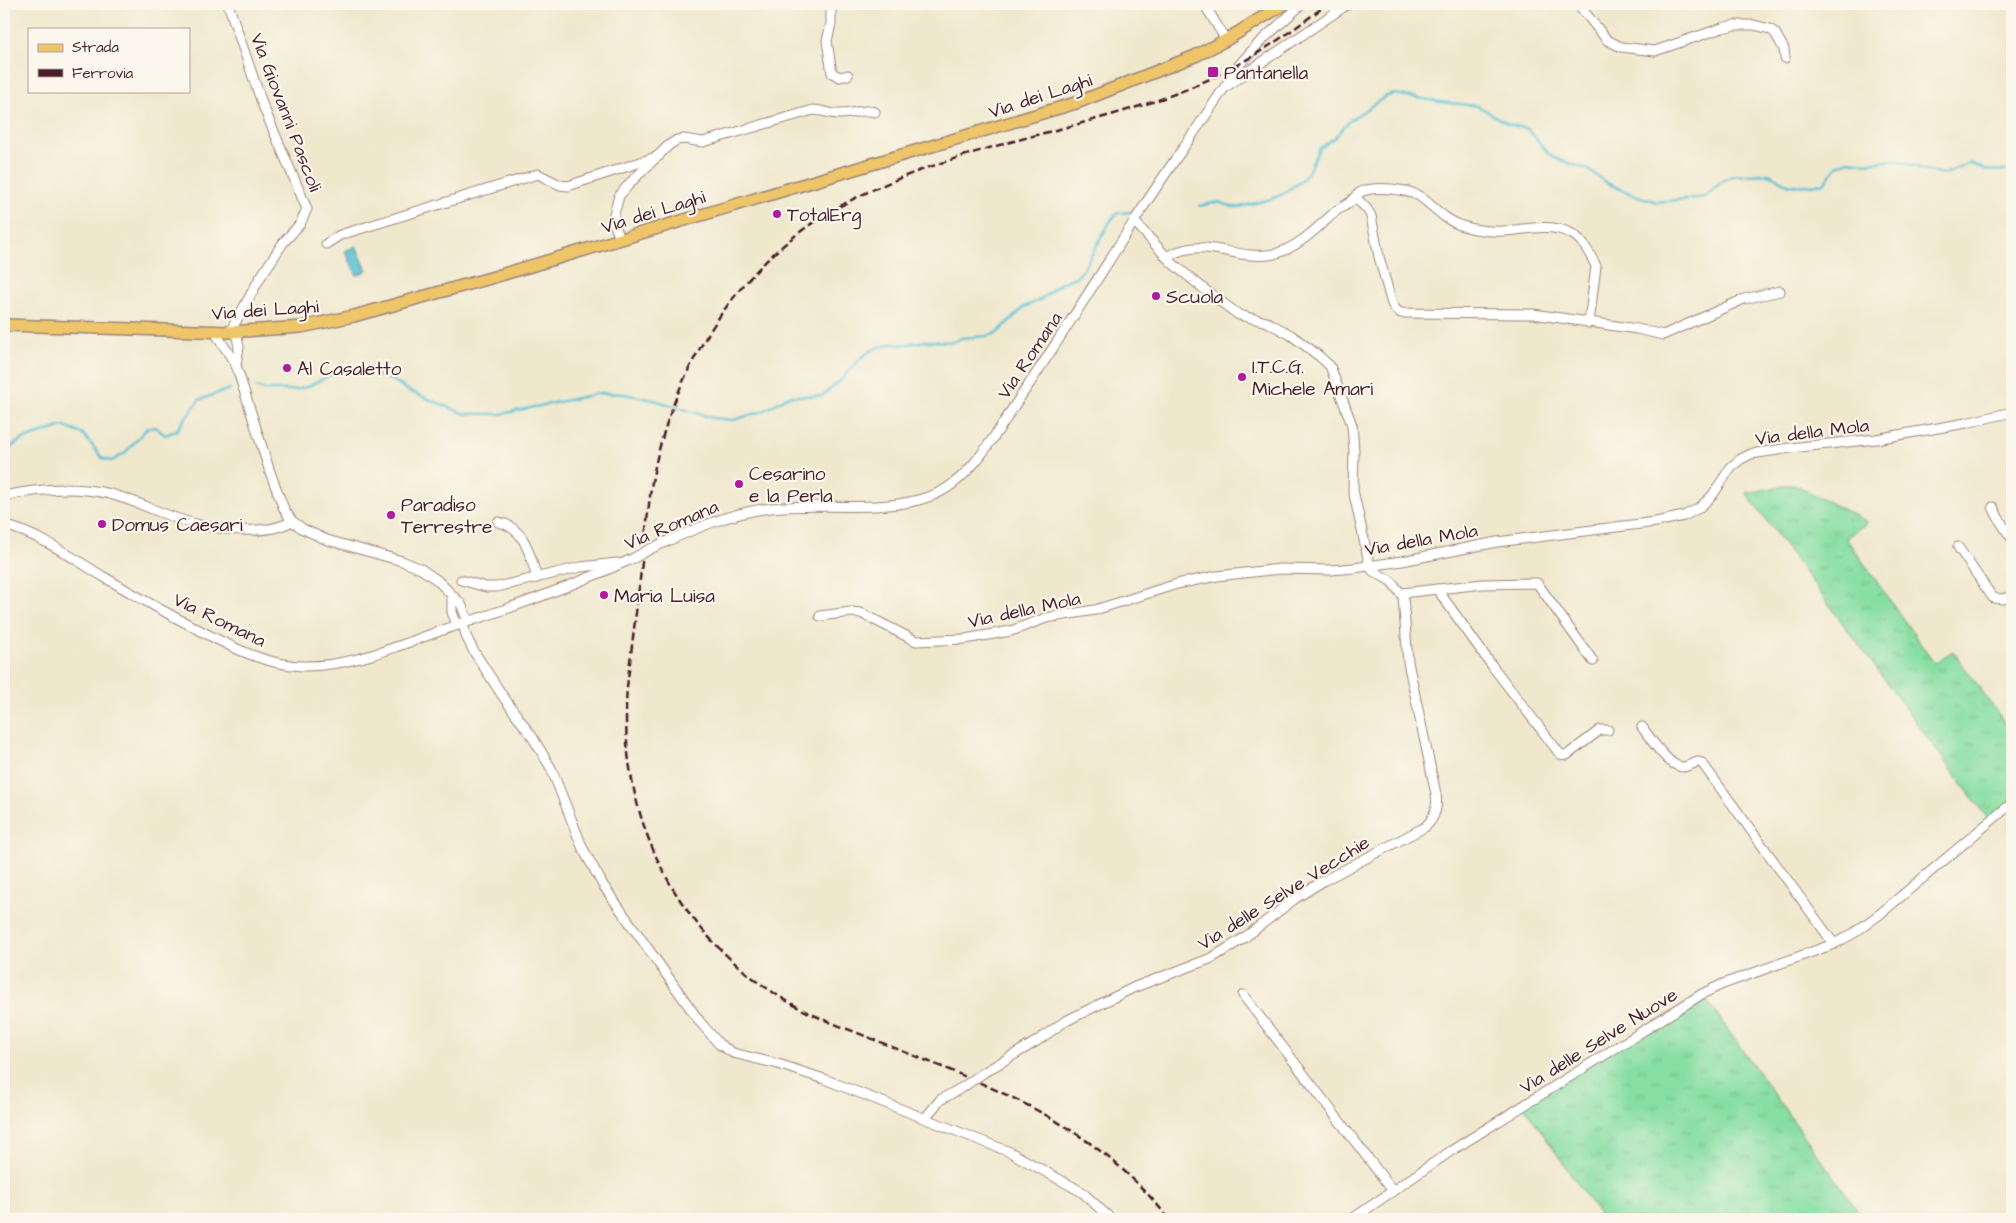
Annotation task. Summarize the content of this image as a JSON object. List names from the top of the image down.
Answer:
{
  "streets": {
    "main road": ["Via dei Laghi"],
    "street": [
      "Via Giovanni Pascoli",
      "Via Romana",
      "Via della Mola",
      "Via delle Selve Vecchie",
      "Via delle Selve Nuove"
    ]
  },
  "crossings": [
    ["Via dei Laghi", "Via Giovanni Pascoli"]
  ],
  "places": {
    "transit": ["Pantanella"],
    "other": [
      "TotalErg",
      "Scuola",
      "Al Casaletto",
      "I.T.C.G. Michele Amari",
      "Cesarino e la Perla",
      "Paradiso Terrestre",
      "Domus Caesari",
      "Maria Luisa"
    ]
  },
  "legend": ["Strada", "Ferrovia"]
}
